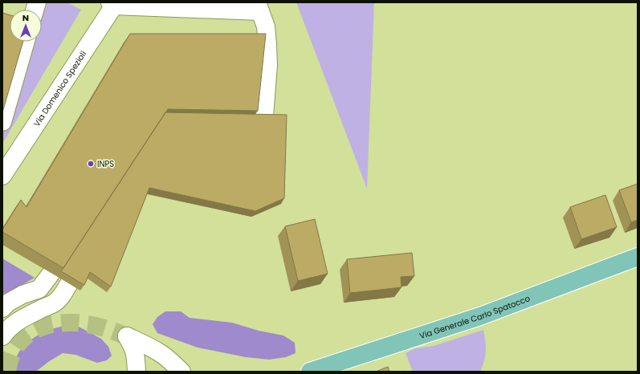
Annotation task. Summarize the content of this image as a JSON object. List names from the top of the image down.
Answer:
{
  "streets": {
    "main road": ["Via Generale Carlo Spatocco"],
    "street": ["Via Domenico Spezioli"]
  },
  "places": ["INPS"],
  "north": "top"
}
